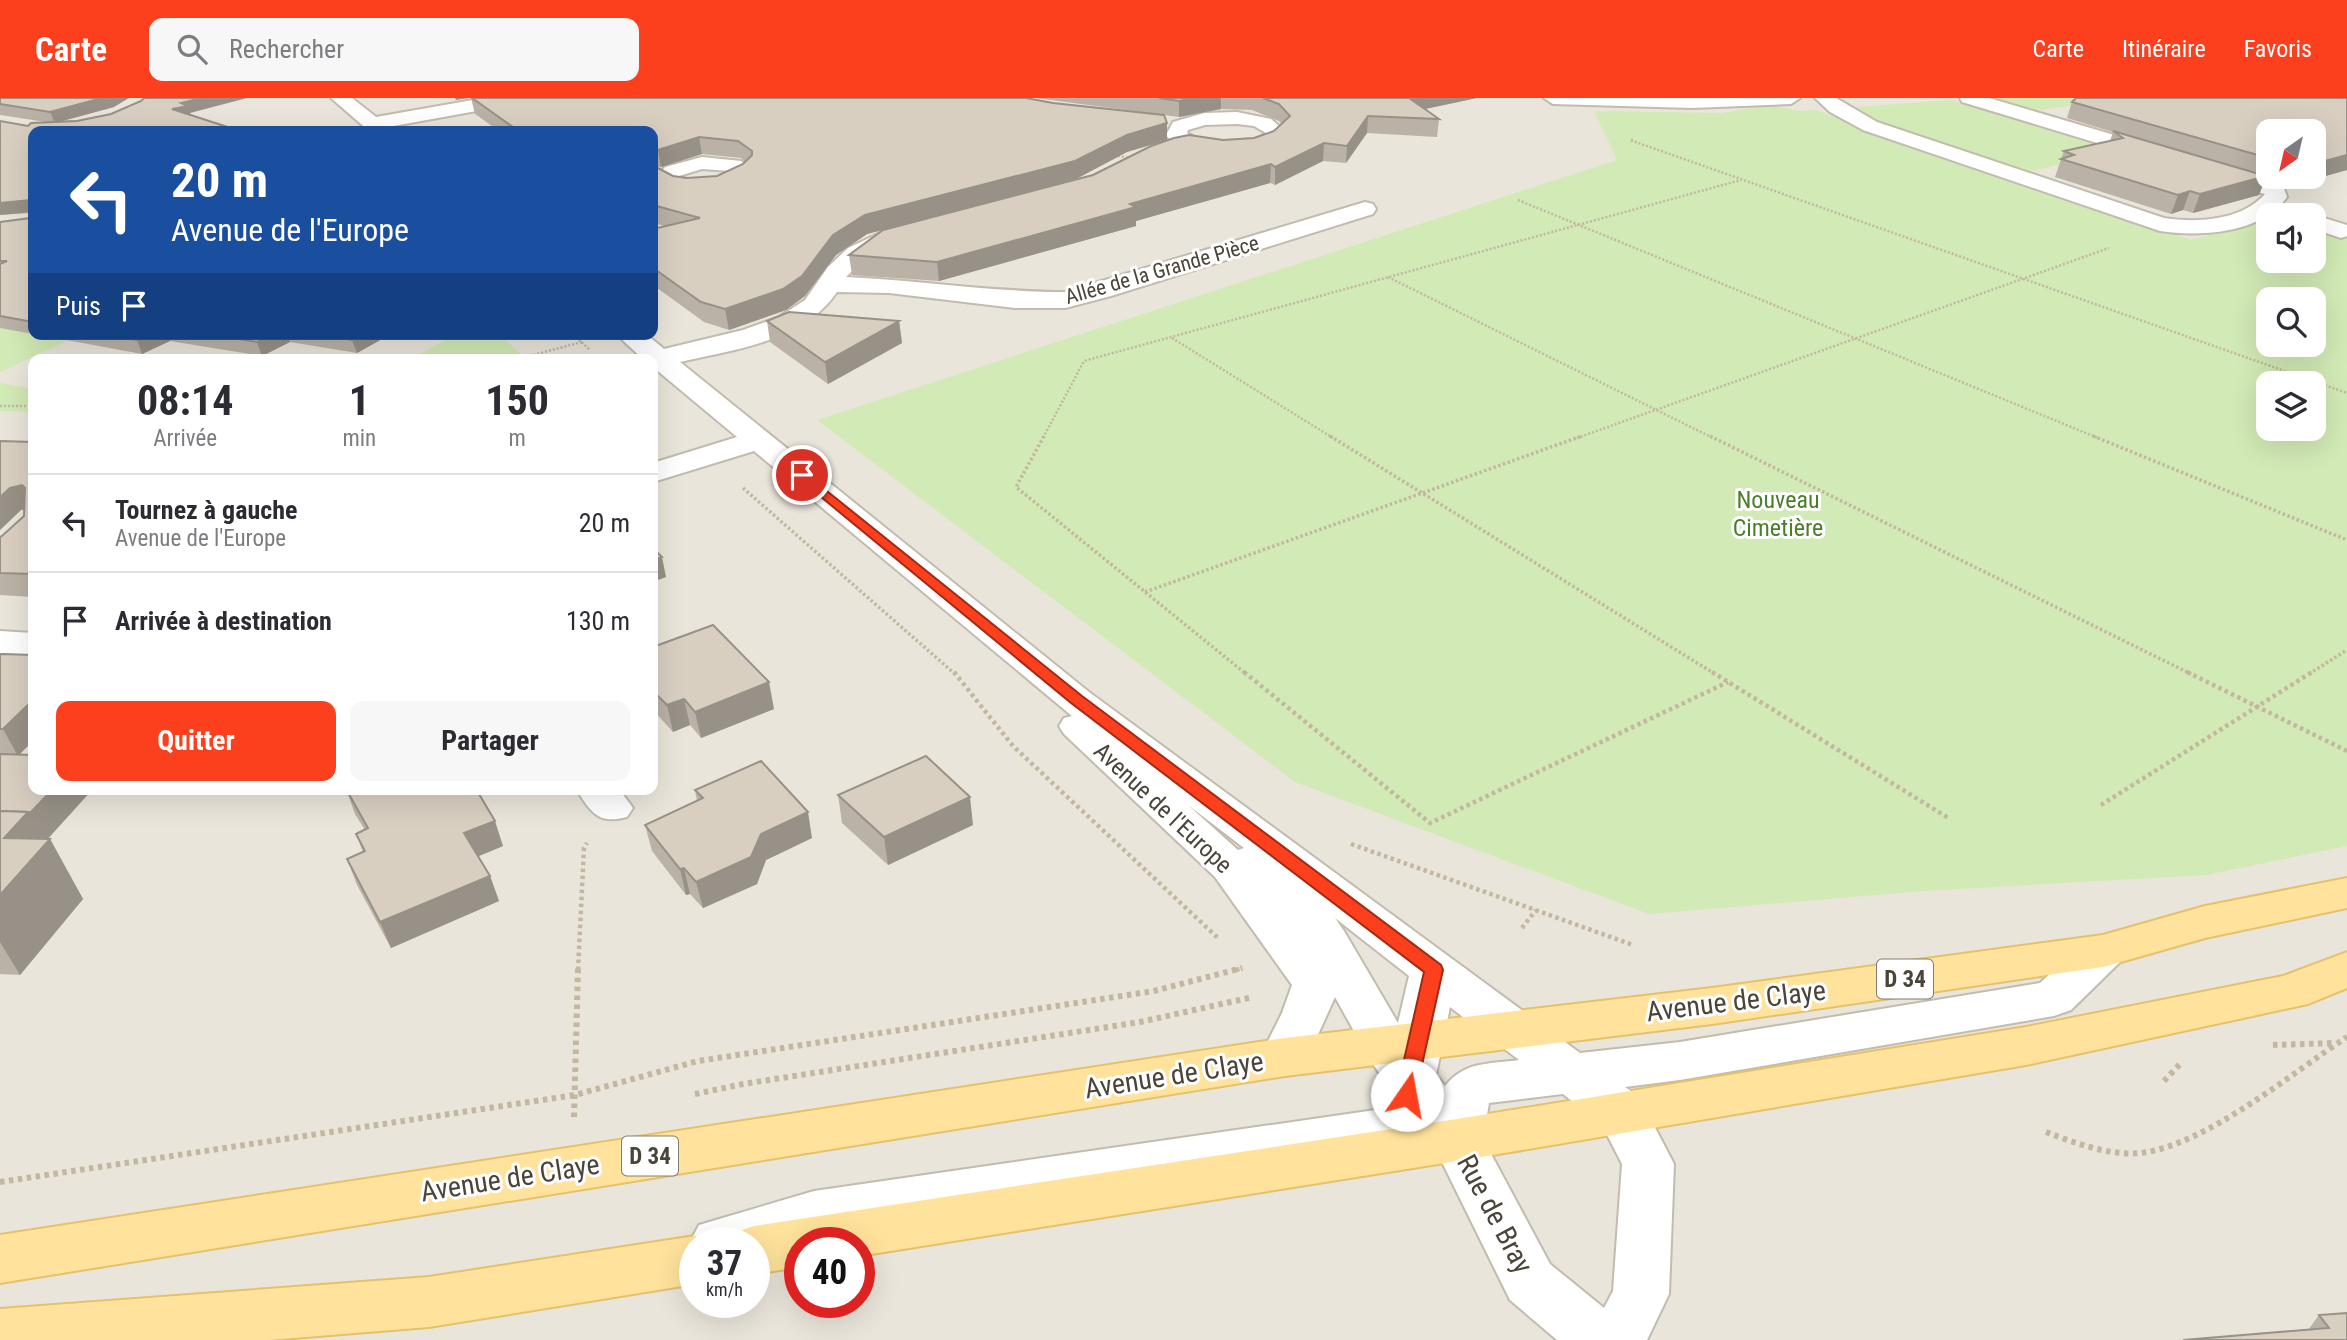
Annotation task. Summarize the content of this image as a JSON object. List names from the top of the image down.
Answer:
{
  "streets": {
    "main road": ["D 34", "Avenue de Claye"],
    "street": ["Allée de la Grande Pièce", "Avenue de l'Europe", "Rue de Bray"]
  },
  "crossings": [
    ["Avenue de l'Europe", "Avenue de Claye"],
    ["Avenue de l'Europe", "Rue de Bray"]
  ],
  "parks": ["Nouveau Cimetière"],
  "north": "bottom left",
  "page": {
    "header": "Carte",
    "search": "Rechercher",
    "nav": ["Carte", "Itinéraire", "Favoris"],
    "turn": ["20 m", "Avenue de l'Europe"],
    "then": "Puis",
    "eta": [
      "08:14",
      "Arrivée",
      "1",
      "min",
      "150",
      "m"
    ],
    "list": [
      {
        "name": "Tournez à gauche",
        "note": "Avenue de l'Europe",
        "value": "20 m"
      },
      {
        "name": "Arrivée à destination",
        "value": "130 m"
      }
    ],
    "buttons": ["Quitter", "Partager"],
    "speed": "37 km/h",
    "limit": "40"
  }
}
